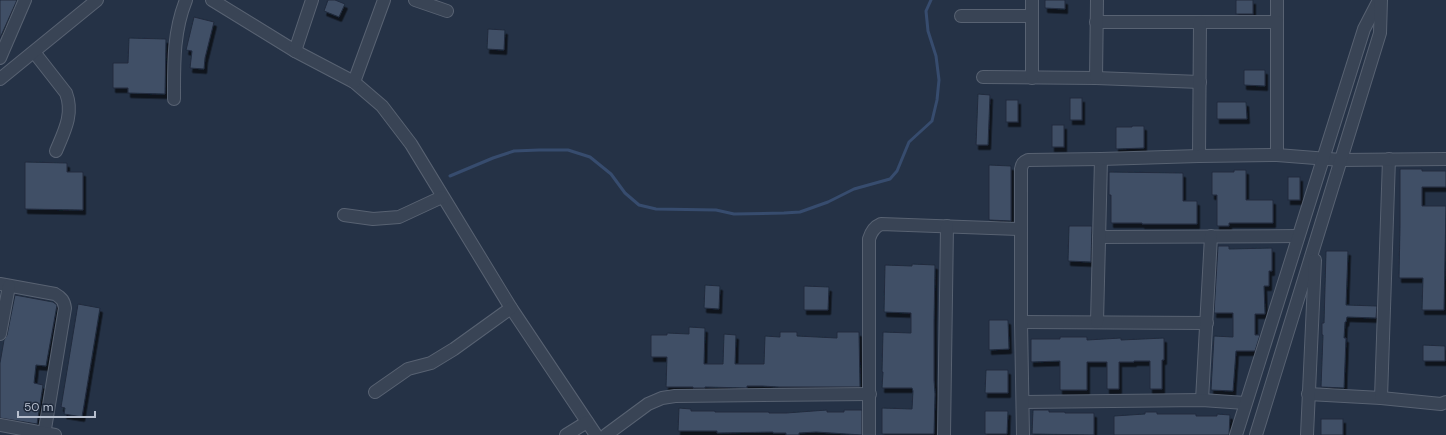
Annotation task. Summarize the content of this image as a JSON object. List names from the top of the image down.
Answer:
{
  "scale_bar": "50 m"
}
